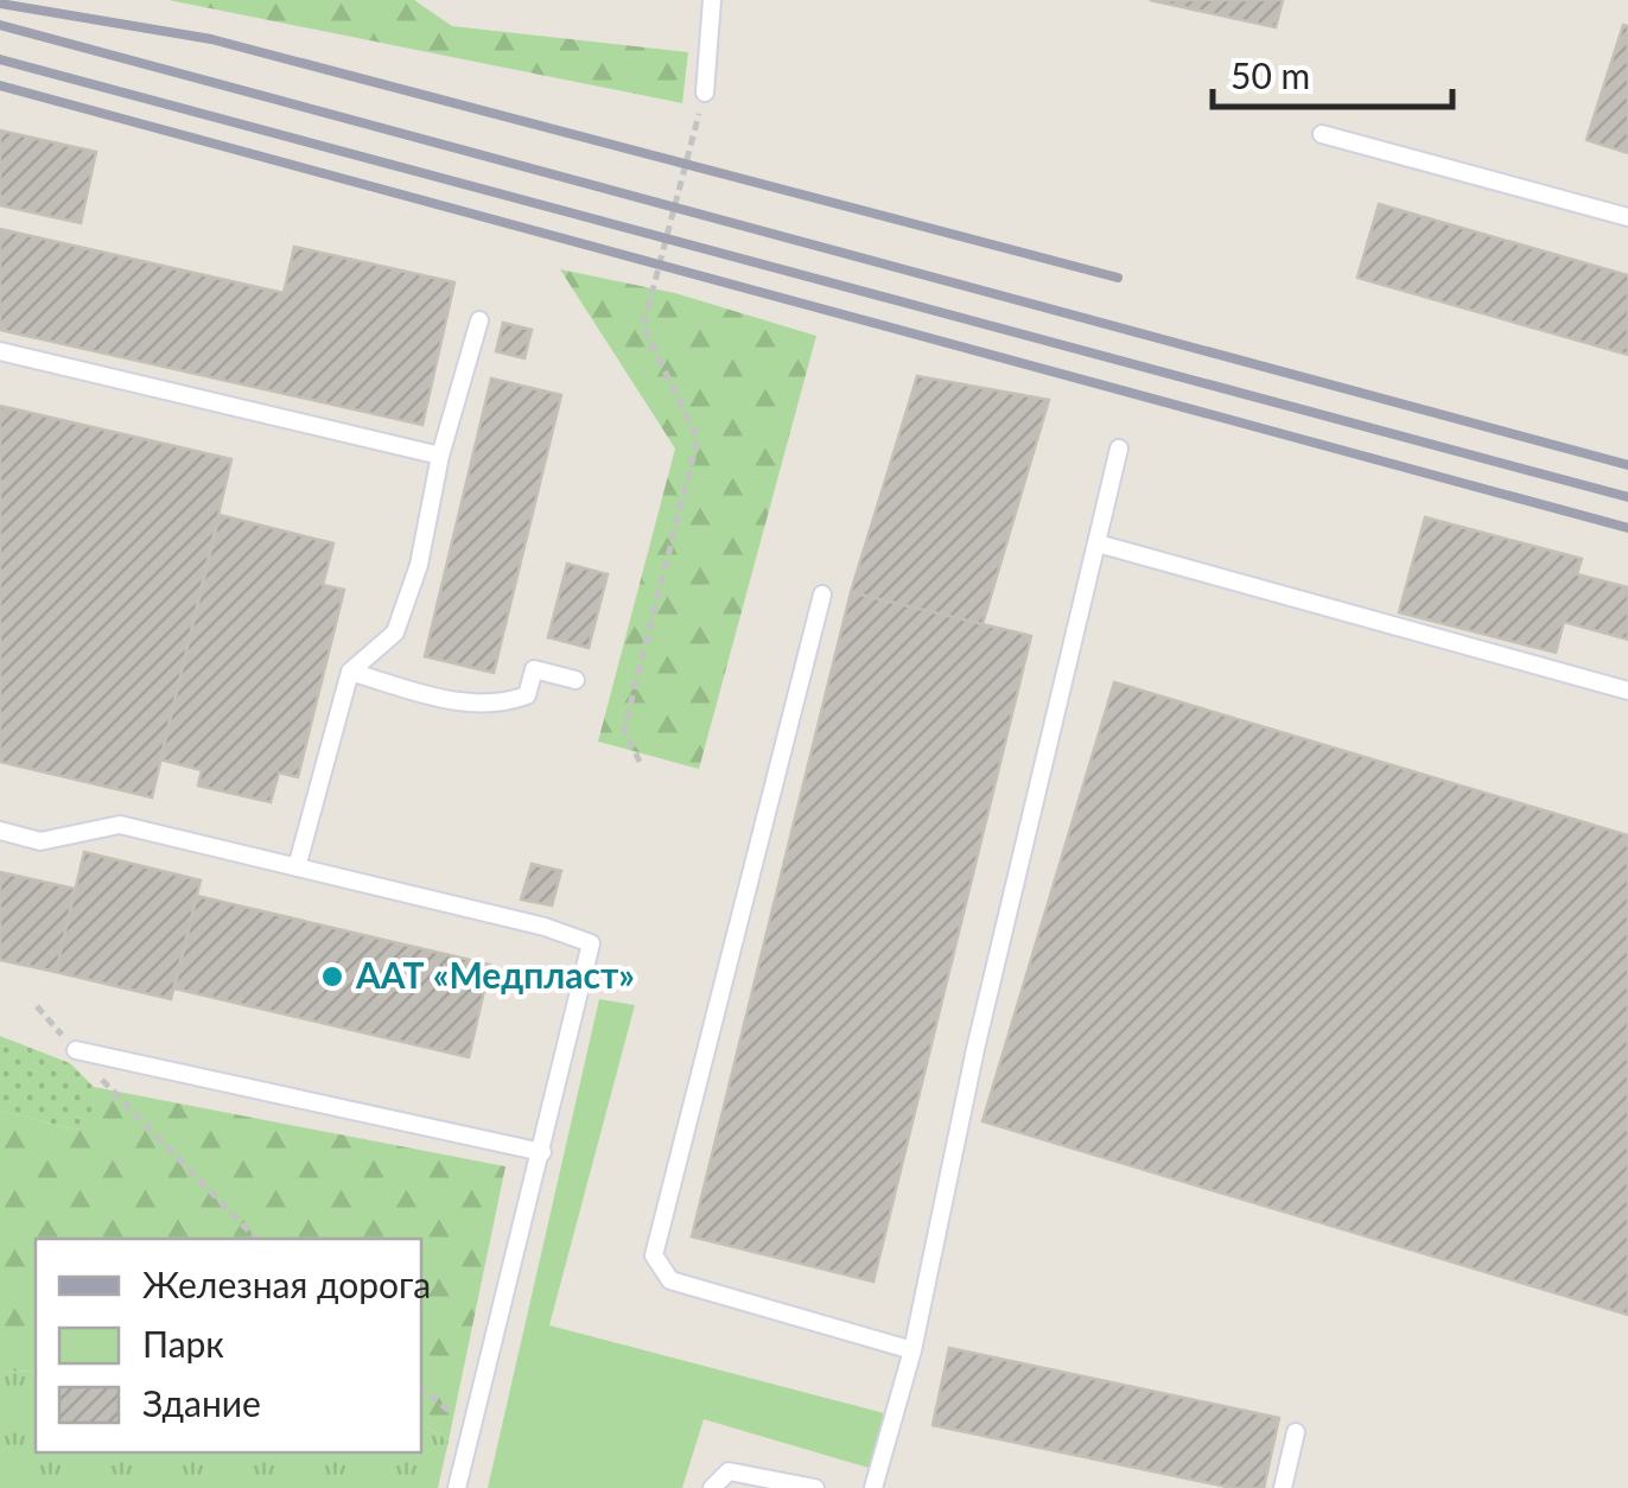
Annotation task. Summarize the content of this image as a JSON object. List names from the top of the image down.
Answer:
{
  "places": ["ААТ «Медпласт»"],
  "legend": ["Железная дорога", "Парк", "Здание"],
  "scale_bar": "50 m"
}
